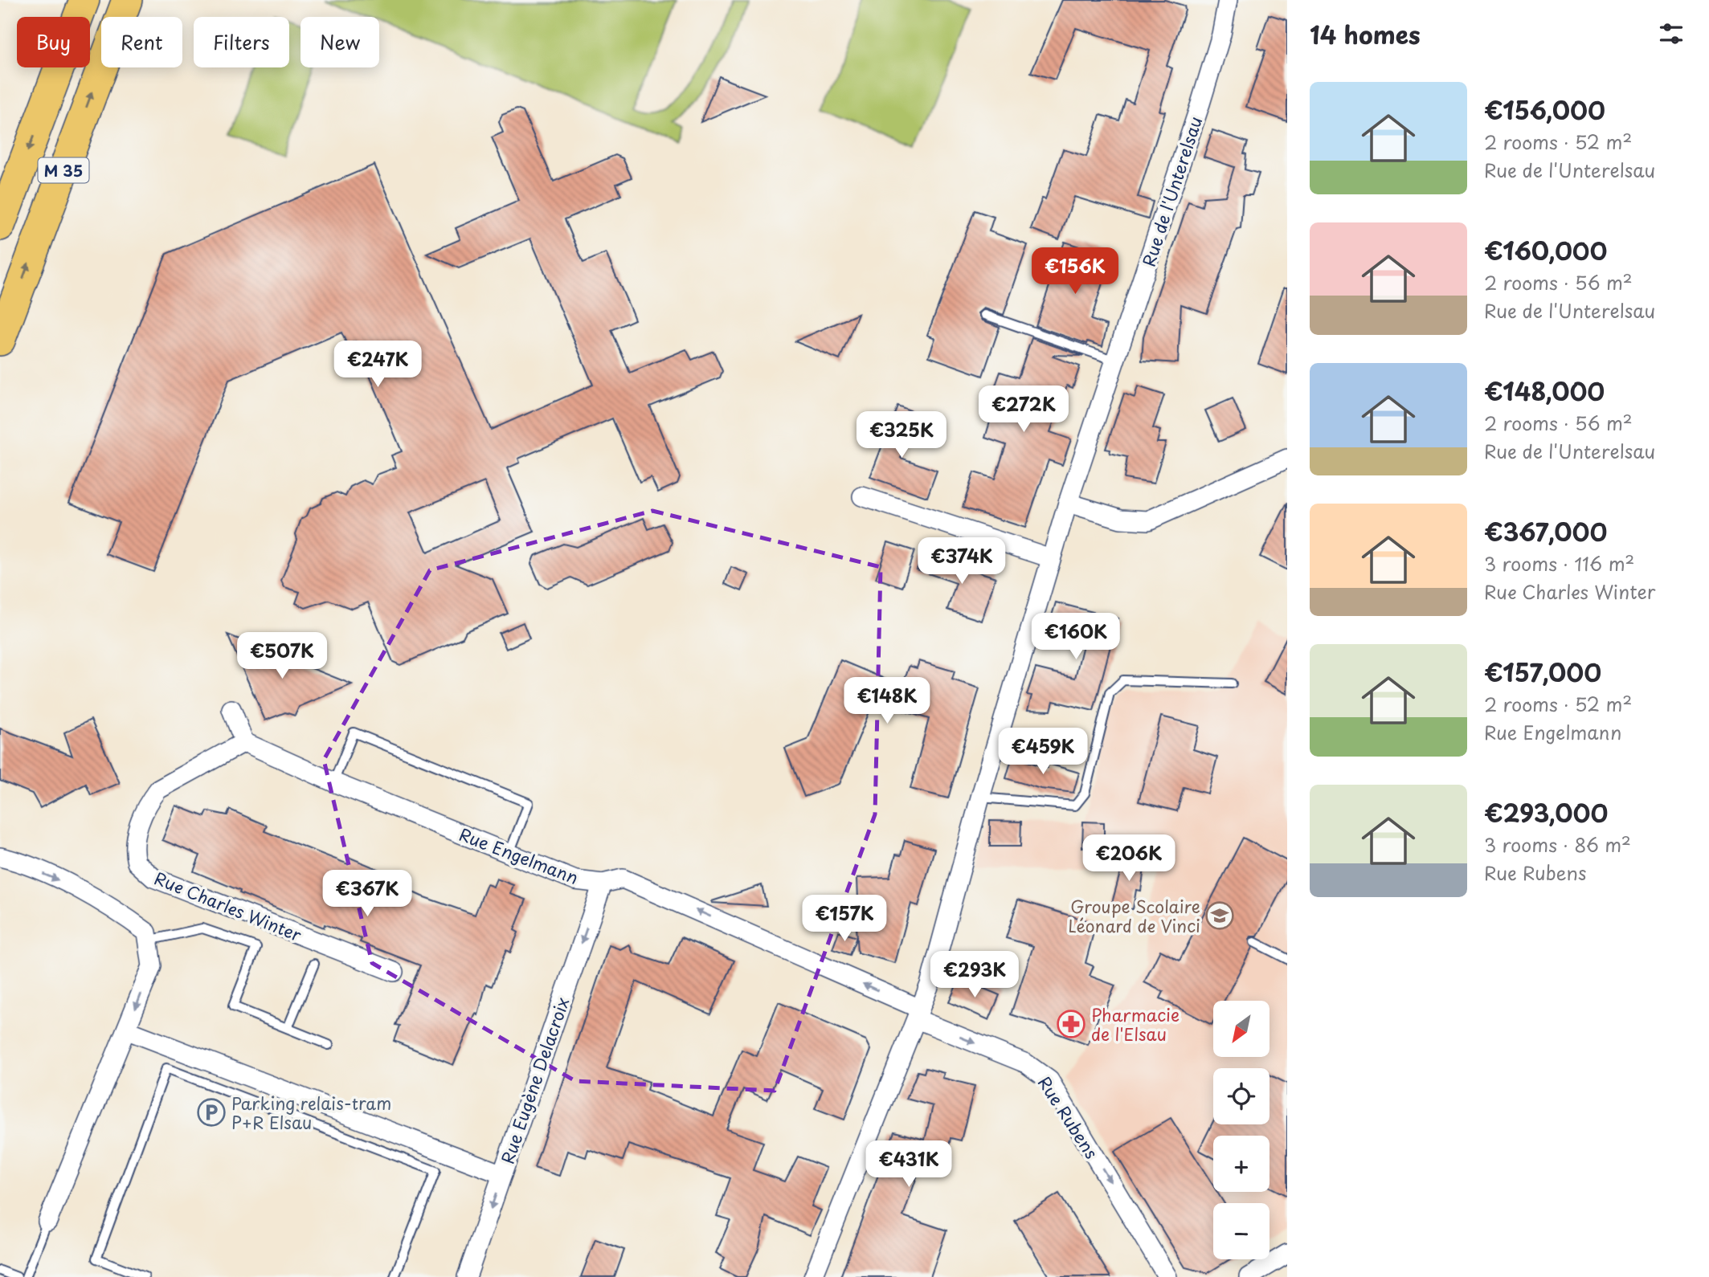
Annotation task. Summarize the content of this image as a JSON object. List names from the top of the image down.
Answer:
{
  "streets": {
    "highway": ["M 35"],
    "street": [
      "Rue de l'Unterelsau",
      "Rue Engelmann",
      "Rue Charles Winter",
      "Rue Eugène Delacroix",
      "Rue Rubens"
    ]
  },
  "crossings": [
    ["Rue de l'Unterelsau", "Rue Engelmann"],
    ["Rue de l'Unterelsau", "Rue Rubens"],
    ["Rue Engelmann", "Rue Charles Winter"],
    ["Rue Engelmann", "Rue Eugène Delacroix"],
    ["Rue Engelmann", "Rue Rubens"]
  ],
  "one_way": ["Rue Engelmann", "Rue Eugène Delacroix", "Rue Rubens"],
  "places": {
    "school or university": ["Groupe Scolaire Léonard de Vinci"],
    "pharmacy": ["Pharmacie de l'Elsau"],
    "parking": ["Parking relais-tram P+R Elsau"]
  },
  "north": "bottom left",
  "page": {
    "heading": "14 homes",
    "chip": [
      "Buy",
      "Rent",
      "Filters",
      "New"
    ],
    "list": [
      {
        "name": "€156,000",
        "note": "2 rooms · 52 m² · Rue de l'Unterelsau"
      },
      {
        "name": "€160,000",
        "note": "2 rooms · 56 m² · Rue de l'Unterelsau"
      },
      {
        "name": "€148,000",
        "note": "2 rooms · 56 m² · Rue de l'Unterelsau"
      },
      {
        "name": "€367,000",
        "note": "3 rooms · 116 m² · Rue Charles Winter"
      },
      {
        "name": "€157,000",
        "note": "2 rooms · 52 m² · Rue Engelmann"
      },
      {
        "name": "€293,000",
        "note": "3 rooms · 86 m² · Rue Rubens"
      }
    ],
    "price": [
      "€156K",
      "€247K",
      "€272K",
      "€325K",
      "€374K",
      "€160K",
      "€507K",
      "€148K",
      "€459K",
      "€206K",
      "€367K",
      "€157K",
      "€293K",
      "€431K"
    ],
    "map_buttons": ["+", "−"]
  }
}
